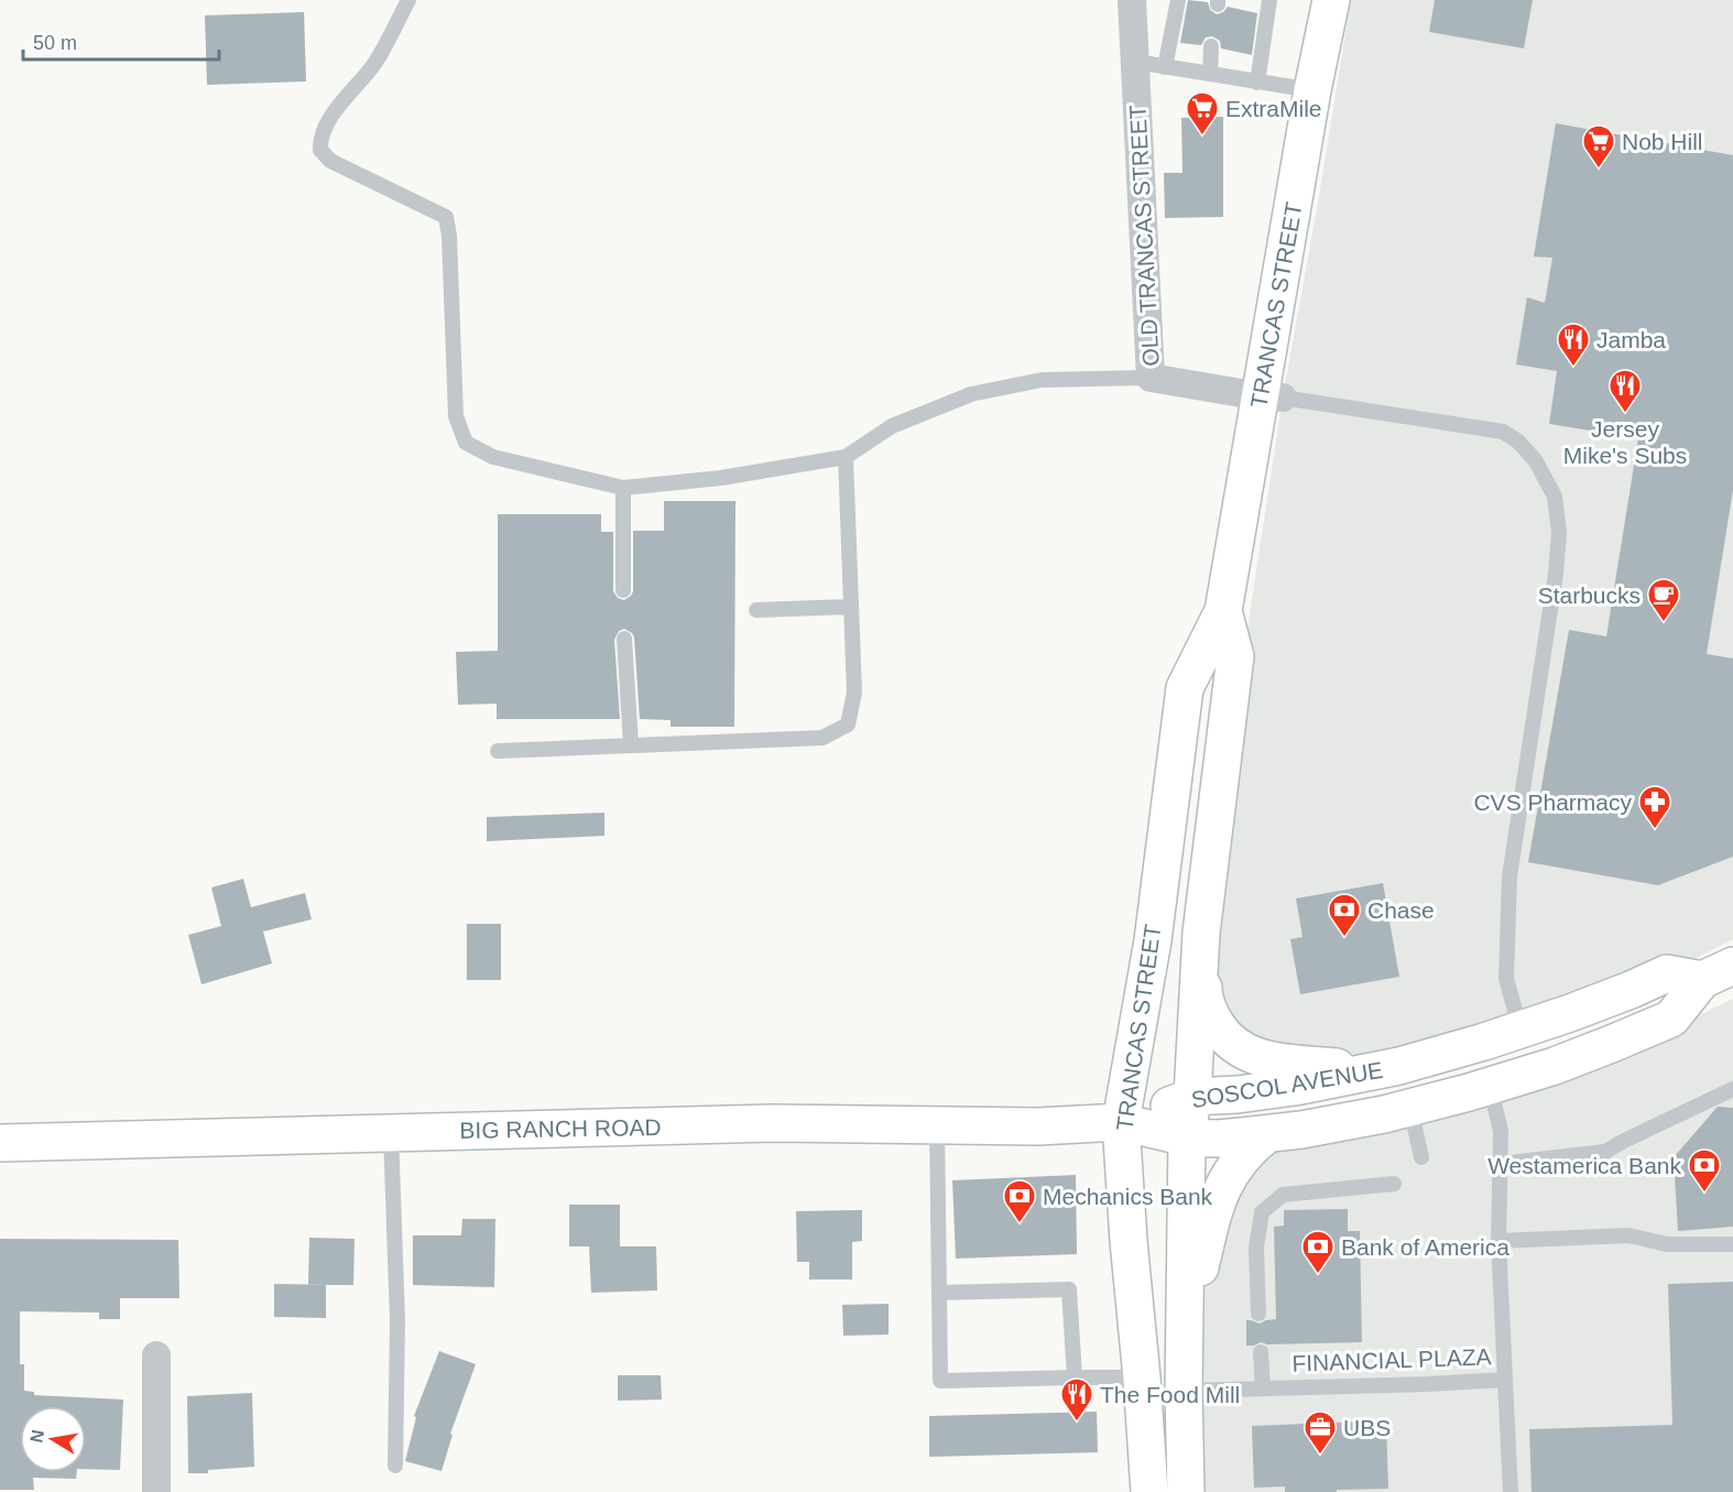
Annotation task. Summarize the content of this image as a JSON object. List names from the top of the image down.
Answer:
{
  "streets": {
    "main road": ["TRANCAS STREET", "SOSCOL AVENUE", "BIG RANCH ROAD"],
    "street": ["OLD TRANCAS STREET"],
    "lane": ["FINANCIAL PLAZA"]
  },
  "crossings": [
    ["OLD TRANCAS STREET", "TRANCAS STREET"],
    ["TRANCAS STREET", "SOSCOL AVENUE"],
    ["TRANCAS STREET", "BIG RANCH ROAD"],
    ["TRANCAS STREET", "FINANCIAL PLAZA"],
    ["SOSCOL AVENUE", "BIG RANCH ROAD"],
    ["SOSCOL AVENUE", "FINANCIAL PLAZA"]
  ],
  "places": {
    "supermarket": ["ExtraMile", "Nob Hill"],
    "restaurant": ["Jamba", "Jersey Mike's Subs", "The Food Mill"],
    "cafe": ["Starbucks"],
    "pharmacy": ["CVS Pharmacy"],
    "bank": [
      "Chase",
      "Westamerica Bank",
      "Mechanics Bank",
      "Bank of America"
    ],
    "office": ["UBS"]
  },
  "scale_bar": "50 m",
  "north": "left"
}
